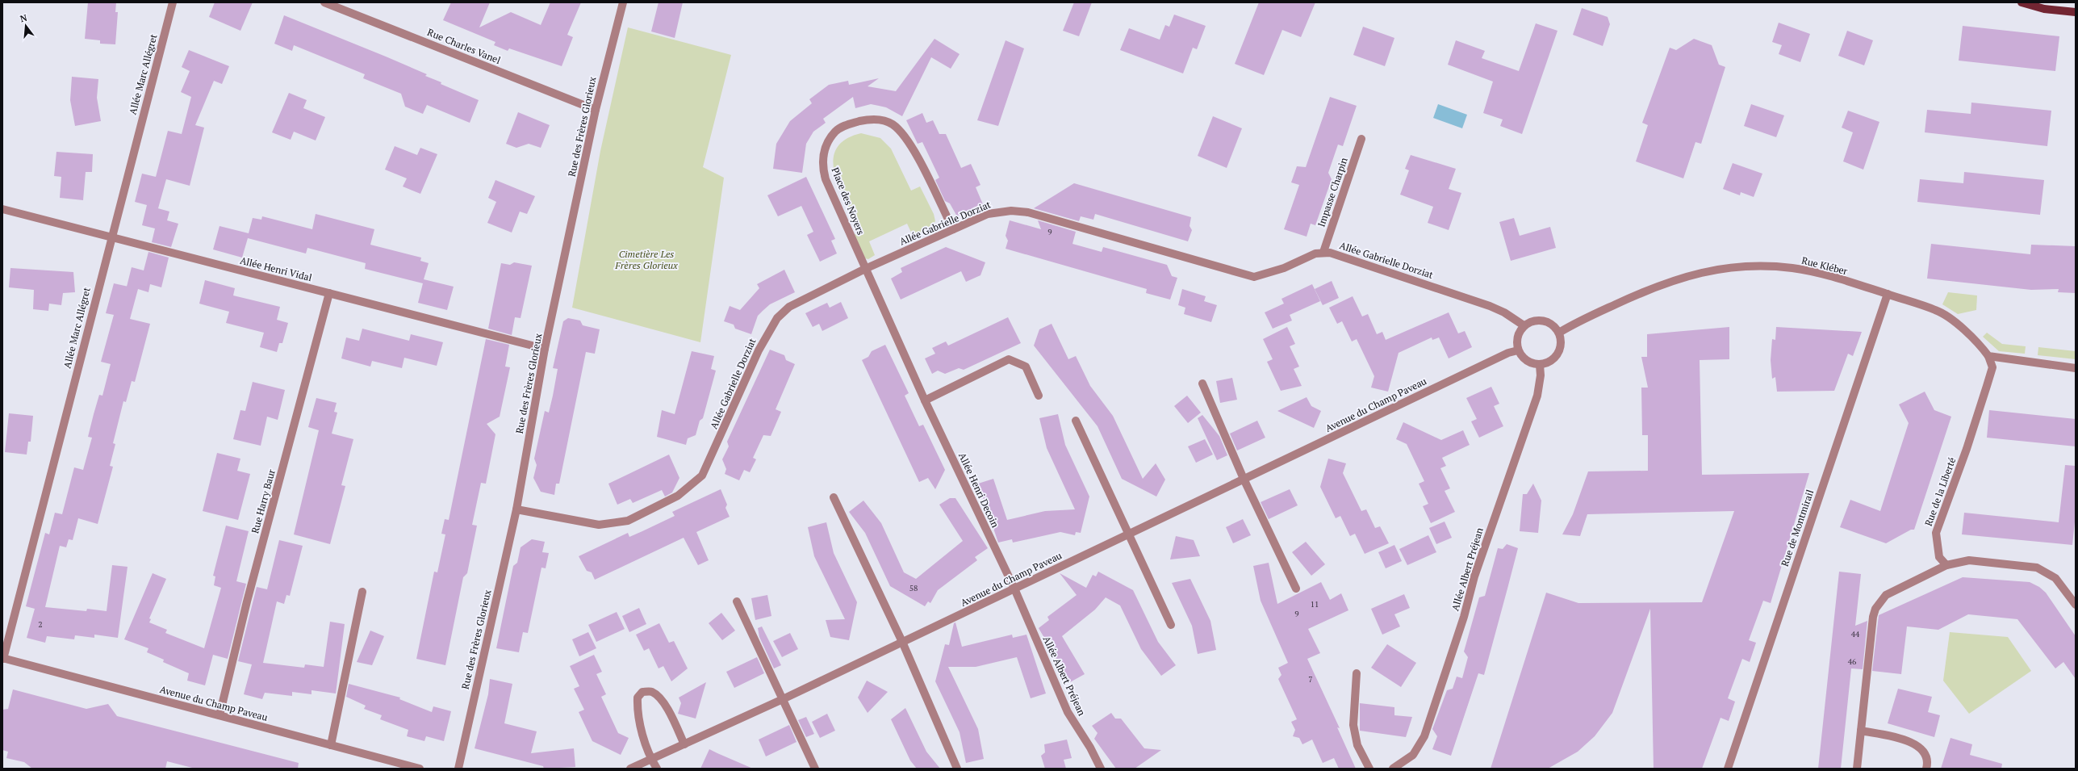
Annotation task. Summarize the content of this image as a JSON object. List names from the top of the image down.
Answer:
{
  "streets": {
    "street": [
      "Rue Charles Vanel",
      "Allée Marc Allégret",
      "Rue des Frères Glorieux",
      "Impasse Charpin",
      "Place des Noyers",
      "Allée Gabrielle Dorziat",
      "Rue Kléber",
      "Allée Henri Vidal",
      "Avenue du Champ Paveau",
      "Allée Henri Decoin",
      "Rue de la Liberté",
      "Rue Harry Baur",
      "Rue de Montmirail",
      "Allée Albert Préjean"
    ]
  },
  "crossings": [
    ["Rue Charles Vanel", "Rue des Frères Glorieux"],
    ["Allée Marc Allégret", "Allée Henri Vidal"],
    ["Allée Marc Allégret", "Avenue du Champ Paveau"],
    ["Rue des Frères Glorieux", "Allée Gabrielle Dorziat"],
    ["Rue des Frères Glorieux", "Allée Henri Vidal"],
    ["Impasse Charpin", "Allée Gabrielle Dorziat"],
    ["Place des Noyers", "Allée Gabrielle Dorziat"],
    ["Place des Noyers", "Allée Henri Decoin"],
    ["Allée Gabrielle Dorziat", "Rue Kléber"],
    ["Allée Gabrielle Dorziat", "Avenue du Champ Paveau"],
    ["Allée Gabrielle Dorziat", "Allée Henri Decoin"],
    ["Allée Gabrielle Dorziat", "Allée Albert Préjean"],
    ["Rue Kléber", "Avenue du Champ Paveau"],
    ["Rue Kléber", "Rue de la Liberté"],
    ["Rue Kléber", "Rue de Montmirail"],
    ["Rue Kléber", "Allée Albert Préjean"],
    ["Allée Henri Vidal", "Rue Harry Baur"],
    ["Avenue du Champ Paveau", "Allée Henri Decoin"],
    ["Avenue du Champ Paveau", "Rue Harry Baur"],
    ["Avenue du Champ Paveau", "Allée Albert Préjean"],
    ["Allée Henri Decoin", "Allée Albert Préjean"]
  ],
  "parks": ["Cimetière Les Frères Glorieux"],
  "house_numbers": [
    "9",
    "58",
    "11",
    "9",
    "2",
    "44",
    "46",
    "7"
  ],
  "north": "top"
}
